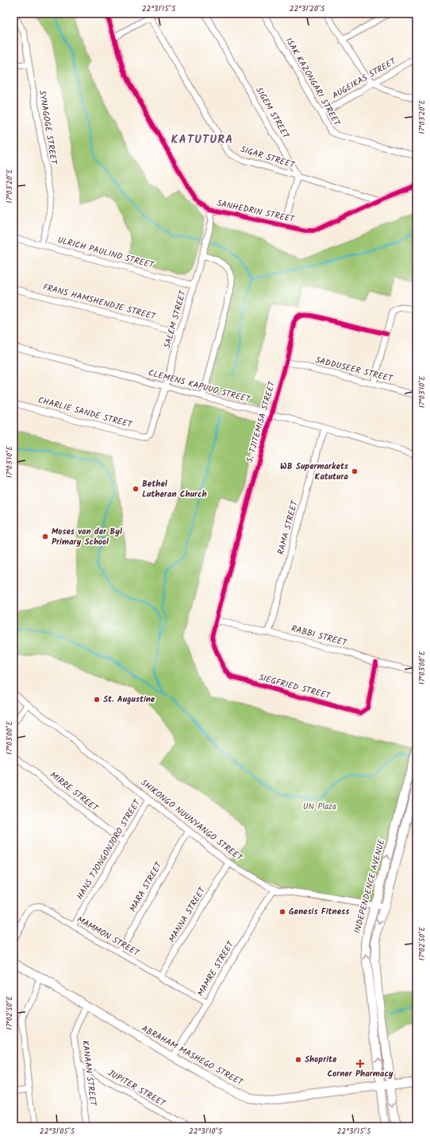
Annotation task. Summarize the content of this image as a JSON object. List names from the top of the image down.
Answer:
{
  "streets": {
    "main road": ["INDEPENDENCE AVENUE", "ABRAHAM MASHEGO STREET"],
    "street": [
      "AUGEIKAS STREET",
      "ISAK KAZONGARI STREET",
      "SIGEM STREET",
      "SYNAGOGE STREET",
      "SIGAR STREET",
      "SANHEDRIN STREET",
      "ULRICH PAULINO STREET",
      "FRANS HAMSHENDJE STREET",
      "SALEM STREET",
      "SADDUSEER STREET",
      "CLEMENS KAPUUO STREET",
      "CHARLIE SANDE STREET",
      "S. TJITEMISA STREET",
      "RAMA STREET",
      "RABBI STREET",
      "SIEGFRIED STREET",
      "MIRRE STREET",
      "SHIKONGO NUUNYANGO STREET",
      "HANS TJONGONJORO STREET",
      "MARA STREET",
      "MANNA STREET",
      "MAMMON STREET",
      "MAMRE STREET",
      "KANAAN STREET",
      "JUPITER STREET"
    ]
  },
  "crossings": [
    ["AUGEIKAS STREET", "ISAK KAZONGARI STREET"],
    ["SIGEM STREET", "SIGAR STREET"],
    ["SYNAGOGE STREET", "ULRICH PAULINO STREET"],
    ["SIGAR STREET", "SANHEDRIN STREET"],
    ["SANHEDRIN STREET", "SALEM STREET"],
    ["ULRICH PAULINO STREET", "SALEM STREET"],
    ["FRANS HAMSHENDJE STREET", "SALEM STREET"],
    ["SALEM STREET", "CLEMENS KAPUUO STREET"],
    ["SALEM STREET", "CHARLIE SANDE STREET"],
    ["SADDUSEER STREET", "S. TJITEMISA STREET"],
    ["CLEMENS KAPUUO STREET", "S. TJITEMISA STREET"],
    ["CLEMENS KAPUUO STREET", "RAMA STREET"],
    ["S. TJITEMISA STREET", "RABBI STREET"],
    ["S. TJITEMISA STREET", "SIEGFRIED STREET"],
    ["RAMA STREET", "RABBI STREET"],
    ["RABBI STREET", "SIEGFRIED STREET"],
    ["MIRRE STREET", "HANS TJONGONJORO STREET"],
    ["SHIKONGO NUUNYANGO STREET", "HANS TJONGONJORO STREET"],
    ["SHIKONGO NUUNYANGO STREET", "INDEPENDENCE AVENUE"],
    ["SHIKONGO NUUNYANGO STREET", "MARA STREET"],
    ["SHIKONGO NUUNYANGO STREET", "MANNA STREET"],
    ["SHIKONGO NUUNYANGO STREET", "MAMRE STREET"],
    ["HANS TJONGONJORO STREET", "MAMMON STREET"],
    ["INDEPENDENCE AVENUE", "ABRAHAM MASHEGO STREET"],
    ["MARA STREET", "MAMMON STREET"],
    ["MANNA STREET", "MAMMON STREET"],
    ["MAMMON STREET", "MAMRE STREET"],
    ["MAMRE STREET", "ABRAHAM MASHEGO STREET"],
    ["ABRAHAM MASHEGO STREET", "KANAAN STREET"],
    ["KANAAN STREET", "JUPITER STREET"]
  ],
  "districts": ["KATUTURA"],
  "parks": ["UN Plaza"],
  "places": {
    "other": [
      "WB Supermarkets Katutura",
      "Bethel Lutheran Church",
      "Moses van der Byl Primary School",
      "St. Augustine",
      "Genesis Fitness",
      "Shoprite"
    ],
    "health": ["Corner Pharmacy"]
  },
  "coordinates": [
    "22°31'15\"S",
    "22°31'20\"S",
    "17°03'20\"E",
    "17°03'10\"E",
    "17°03'00\"E",
    "17°02'50\"E",
    "22°31'05\"S",
    "22°31'10\"S"
  ]
}
